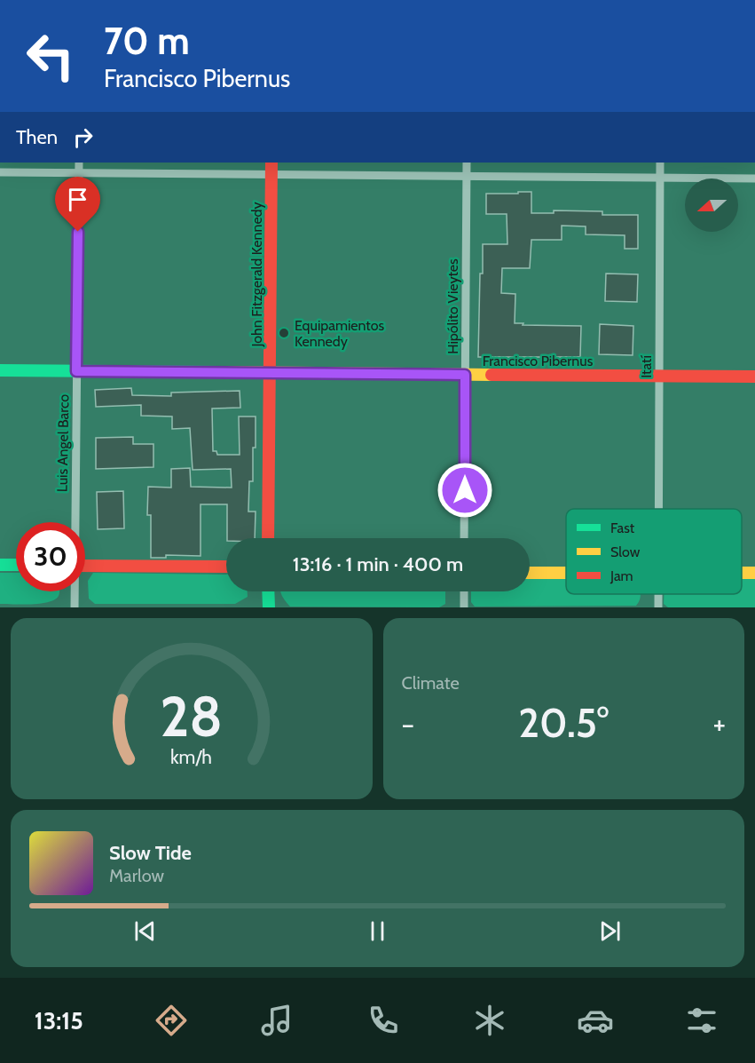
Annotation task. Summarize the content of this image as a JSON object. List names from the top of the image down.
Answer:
{
  "streets": {
    "main road": ["John Fitzgerald Kennedy", "Francisco Pibernus"],
    "street": ["Hipólito Vieytes", "Itatí", "Luis Angel Barco"]
  },
  "crossings": [
    ["John Fitzgerald Kennedy", "Francisco Pibernus"],
    ["Hipólito Vieytes", "Francisco Pibernus"],
    ["Francisco Pibernus", "Itatí"],
    ["Francisco Pibernus", "Luis Angel Barco"]
  ],
  "places": ["Equipamientos Kennedy"],
  "legend": ["Fast", "Slow", "Jam"],
  "north": "left",
  "page": {
    "turn": ["70 m", "Francisco Pibernus"],
    "then": "Then",
    "limit": "30",
    "trip": "13:16 · 1 min · 400 m",
    "tile": "Climate",
    "heat": ["−", "20.5°", "+"],
    "song": ["Slow Tide", "Marlow"],
    "tabs": "13:15",
    "gauge": ["28", "km/h"]
  }
}
